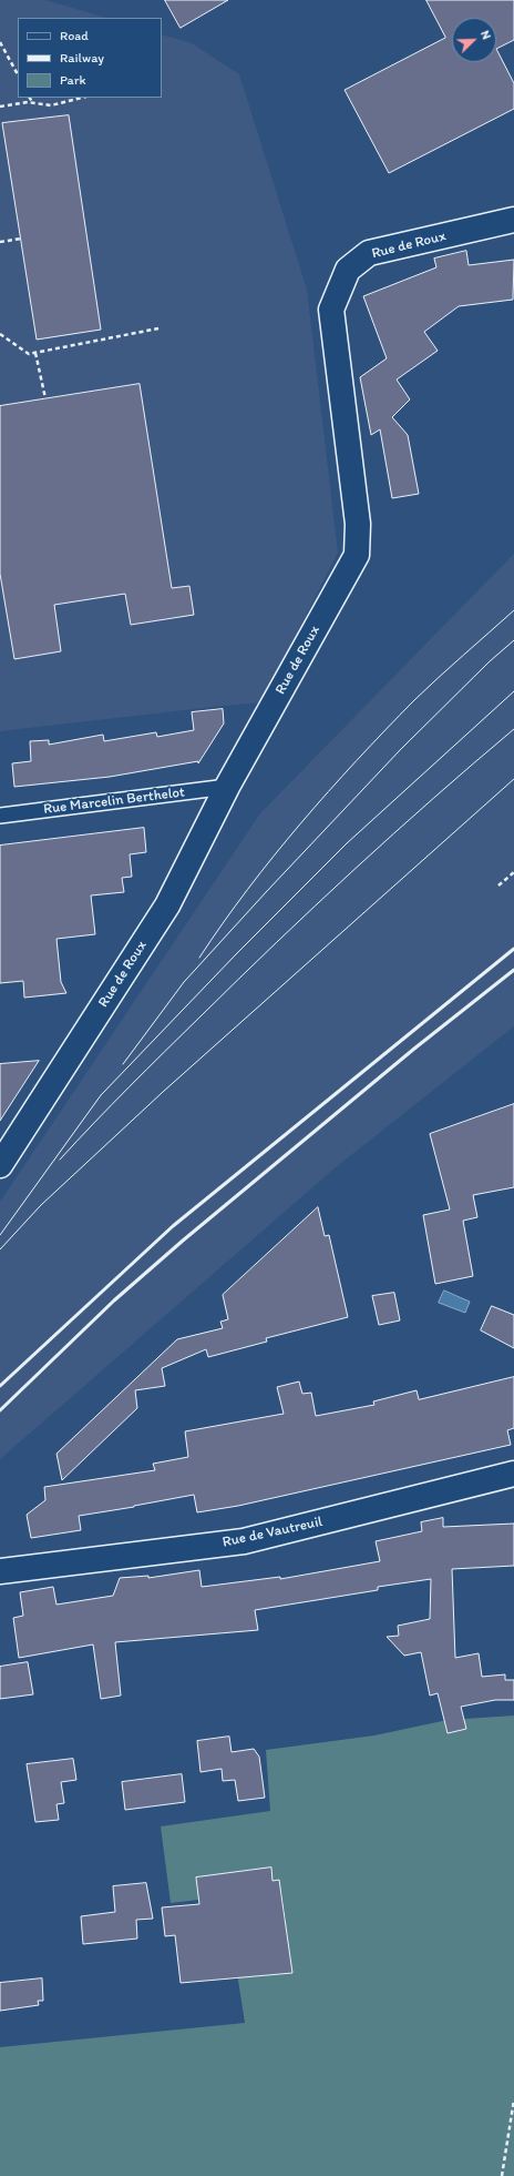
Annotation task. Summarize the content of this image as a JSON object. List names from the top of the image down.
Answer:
{
  "streets": {
    "street": ["Rue de Roux", "Rue de Vautreuil"],
    "lane": ["Rue Marcelin Berthelot"]
  },
  "crossings": [
    ["Rue de Roux", "Rue Marcelin Berthelot"]
  ],
  "legend": ["Road", "Railway", "Park"],
  "north": "top right"
}
